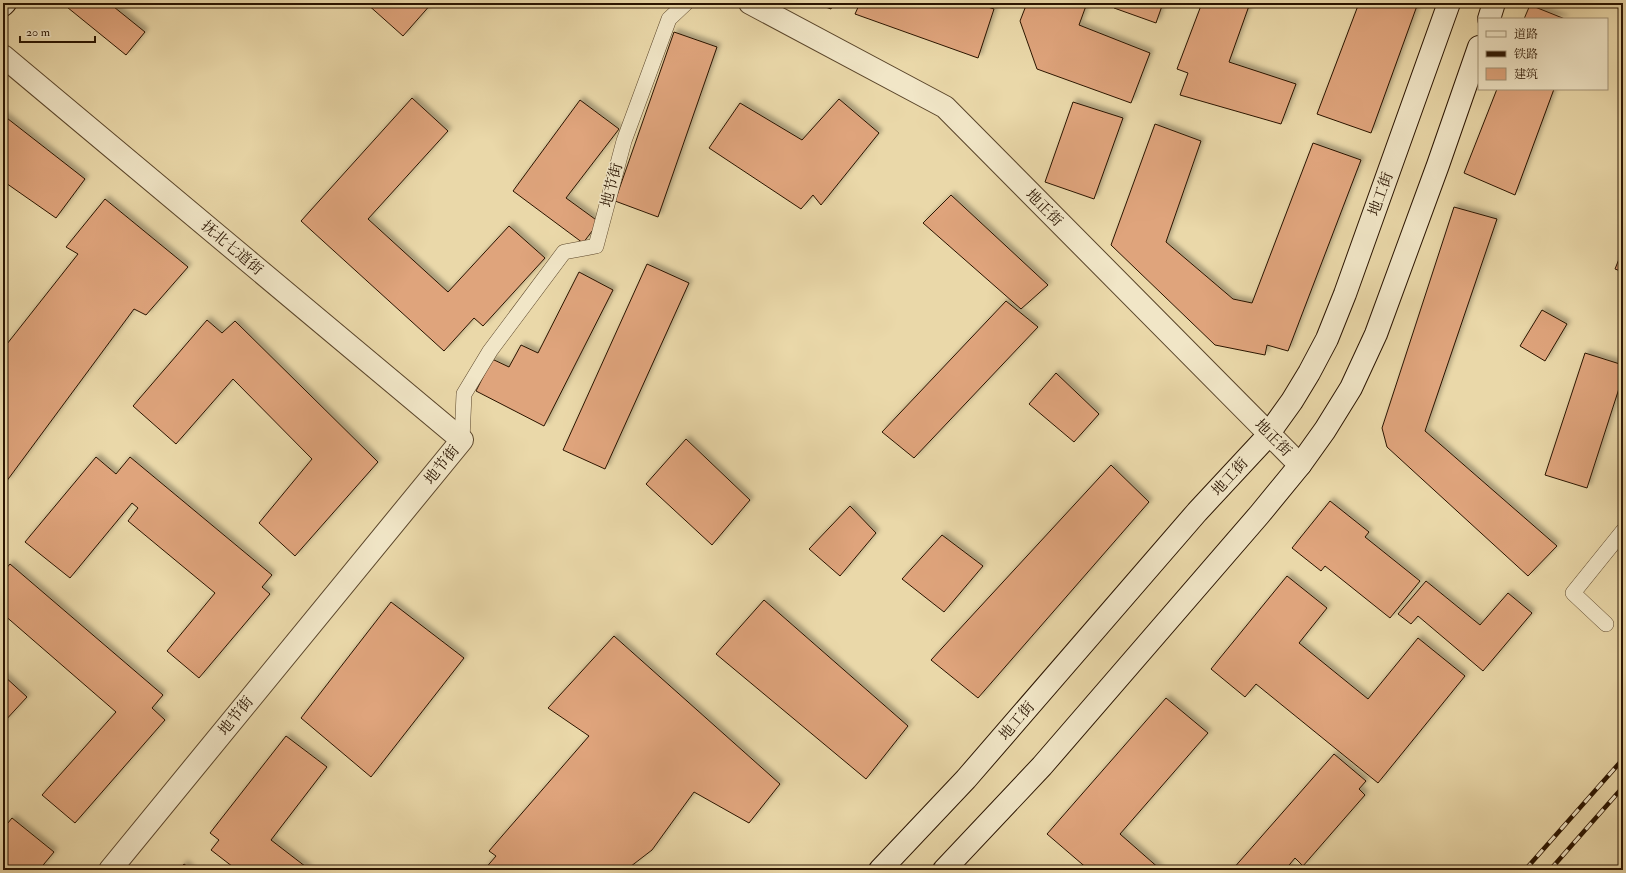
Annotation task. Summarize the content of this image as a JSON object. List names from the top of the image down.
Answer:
{
  "streets": {
    "main road": [
      "地节街",
      "地工街",
      "地正街",
      "抚北七道街"
    ]
  },
  "crossings": [
    ["地节街", "抚北七道街"],
    ["地工街", "地正街"]
  ],
  "legend": ["道路", "铁路", "建筑"],
  "scale_bar": "20 m"
}
